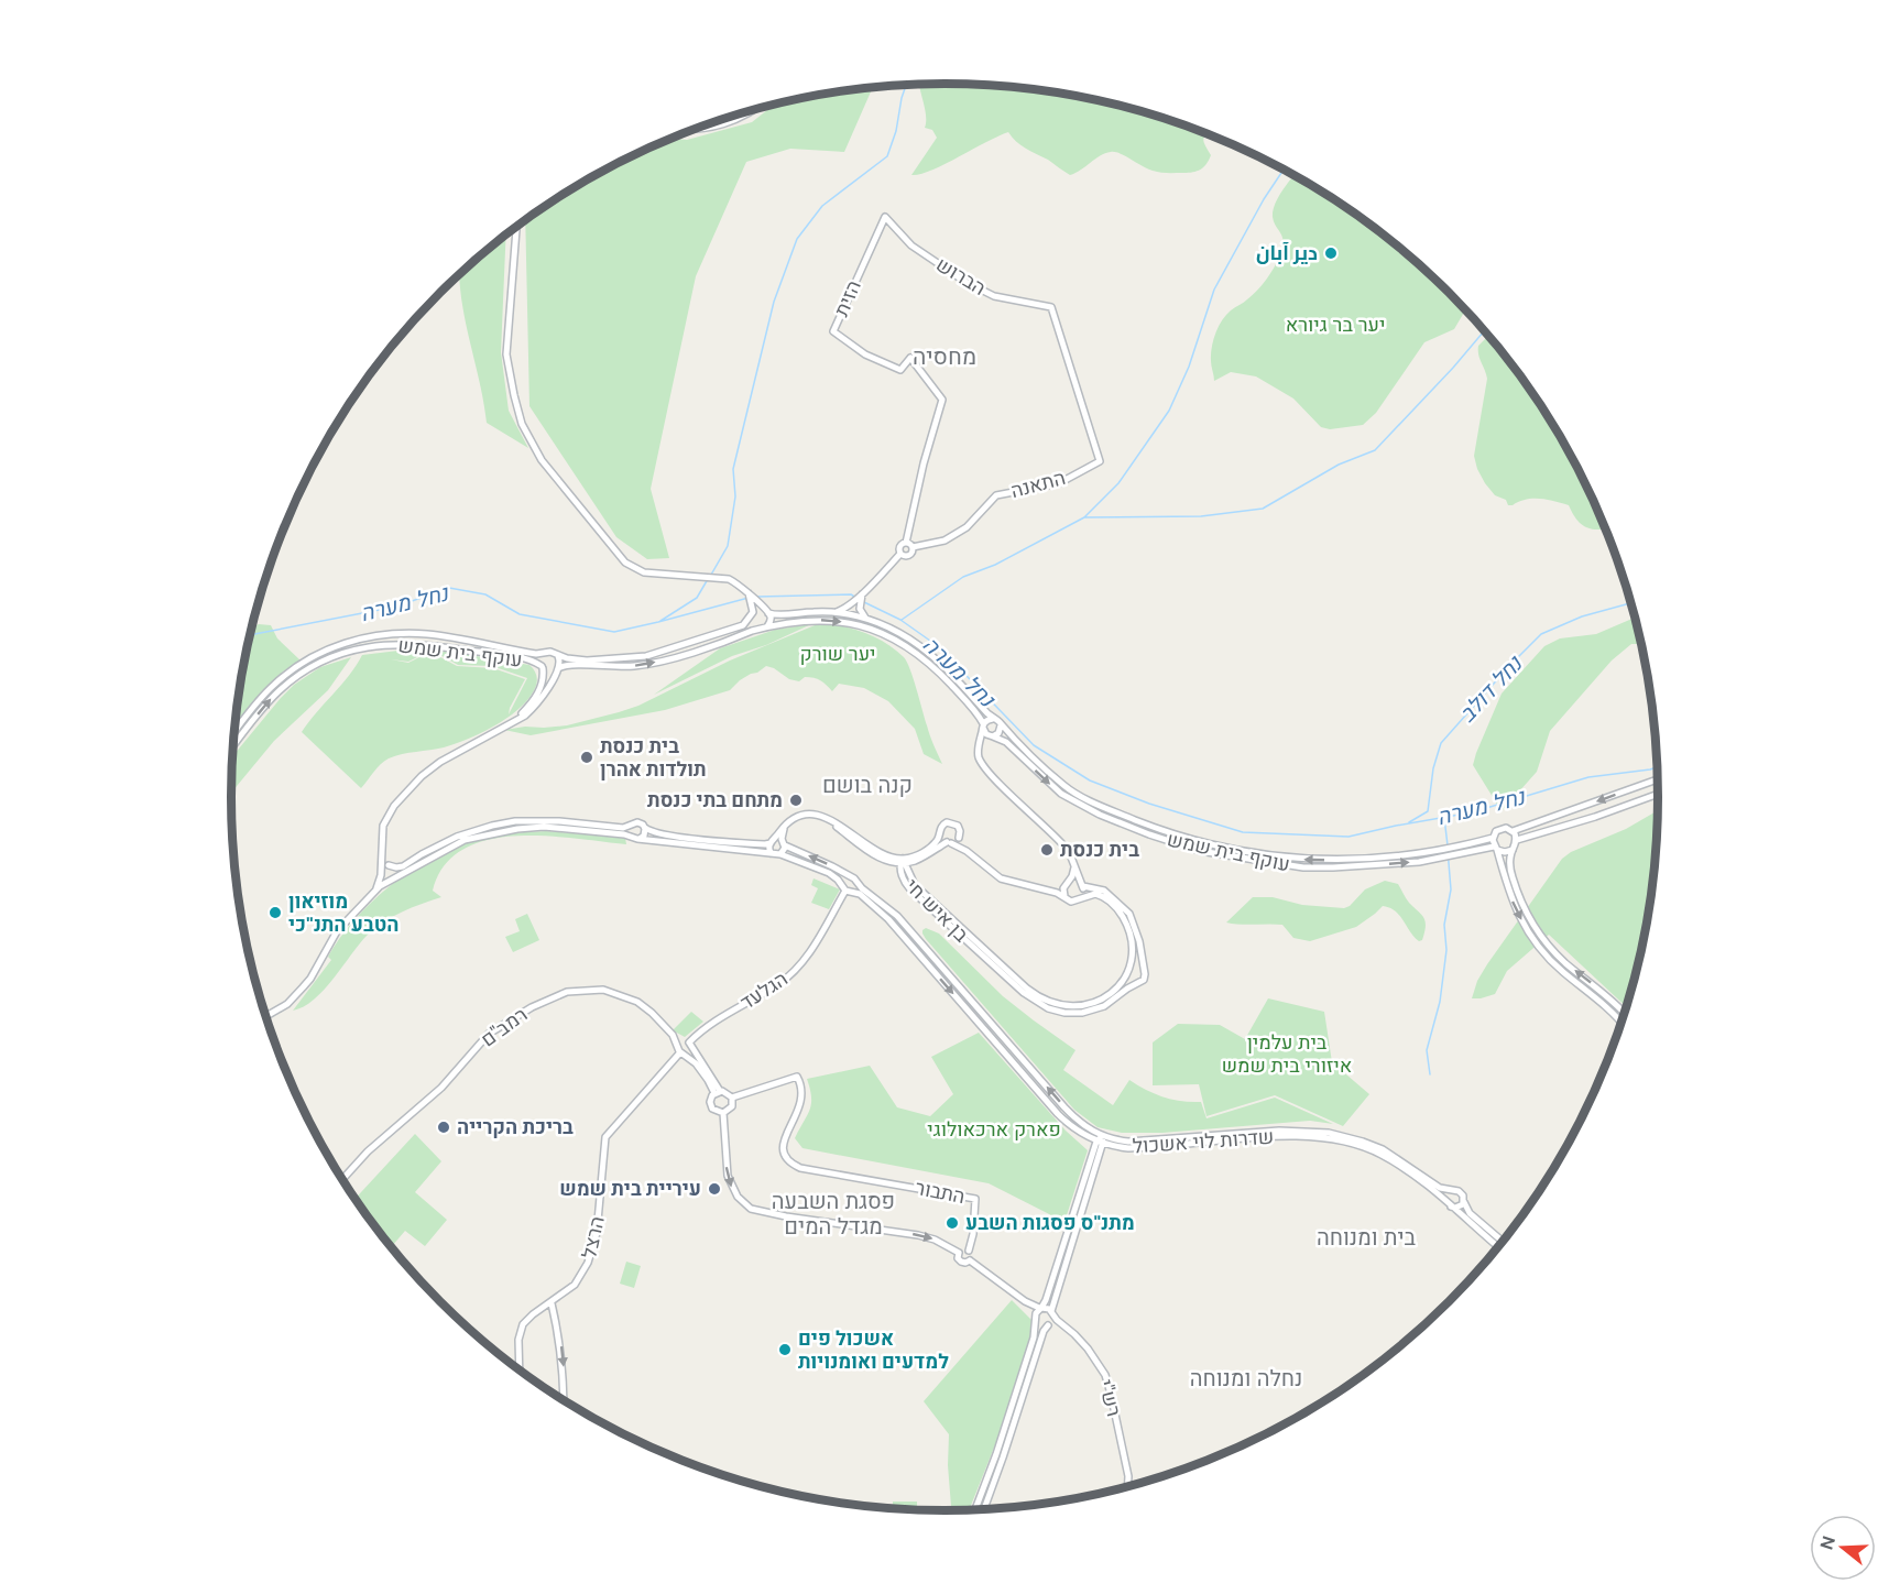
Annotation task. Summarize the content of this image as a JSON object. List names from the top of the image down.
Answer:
{
  "streets": {
    "main road": [
      "הברוש",
      "הזית",
      "התאנה",
      "עוקף בית שמש",
      "בן איש חי",
      "הגלעד",
      "רמב\"ם",
      "שדרות לוי אשכול",
      "התבור",
      "הרצל",
      "רש\"י"
    ]
  },
  "crossings": [
    ["הברוש", "הזית"],
    ["הברוש", "התאנה"],
    ["הזית", "התאנה"],
    ["הגלעד", "רמב\"ם"],
    ["הגלעד", "שדרות לוי אשכול"],
    ["רמב\"ם", "התבור"],
    ["רמב\"ם", "הרצל"]
  ],
  "districts": [
    "מחסיה",
    "קנה בושם",
    "פסגת השבעה מגדל המים",
    "בית ומנוחה",
    "נחלה ומנוחה"
  ],
  "water": ["נחל מערה", "נחל דולב"],
  "parks": [
    "יער בר גיורא",
    "יער שורק",
    "בית עלמין איזורי בית שמש",
    "פארק ארכאולוגי"
  ],
  "places": [
    "دير آبان",
    "בית כנסת תולדות אהרן",
    "מתחם בתי כנסת",
    "בית כנסת",
    "מוזיאון הטבע התנ\"כי",
    "בריכת הקרייה",
    "עיריית בית שמש",
    "מתנ\"ס פסגות השבע",
    "אשכול פים למדעים ואומנויות"
  ],
  "north": "left"
}
